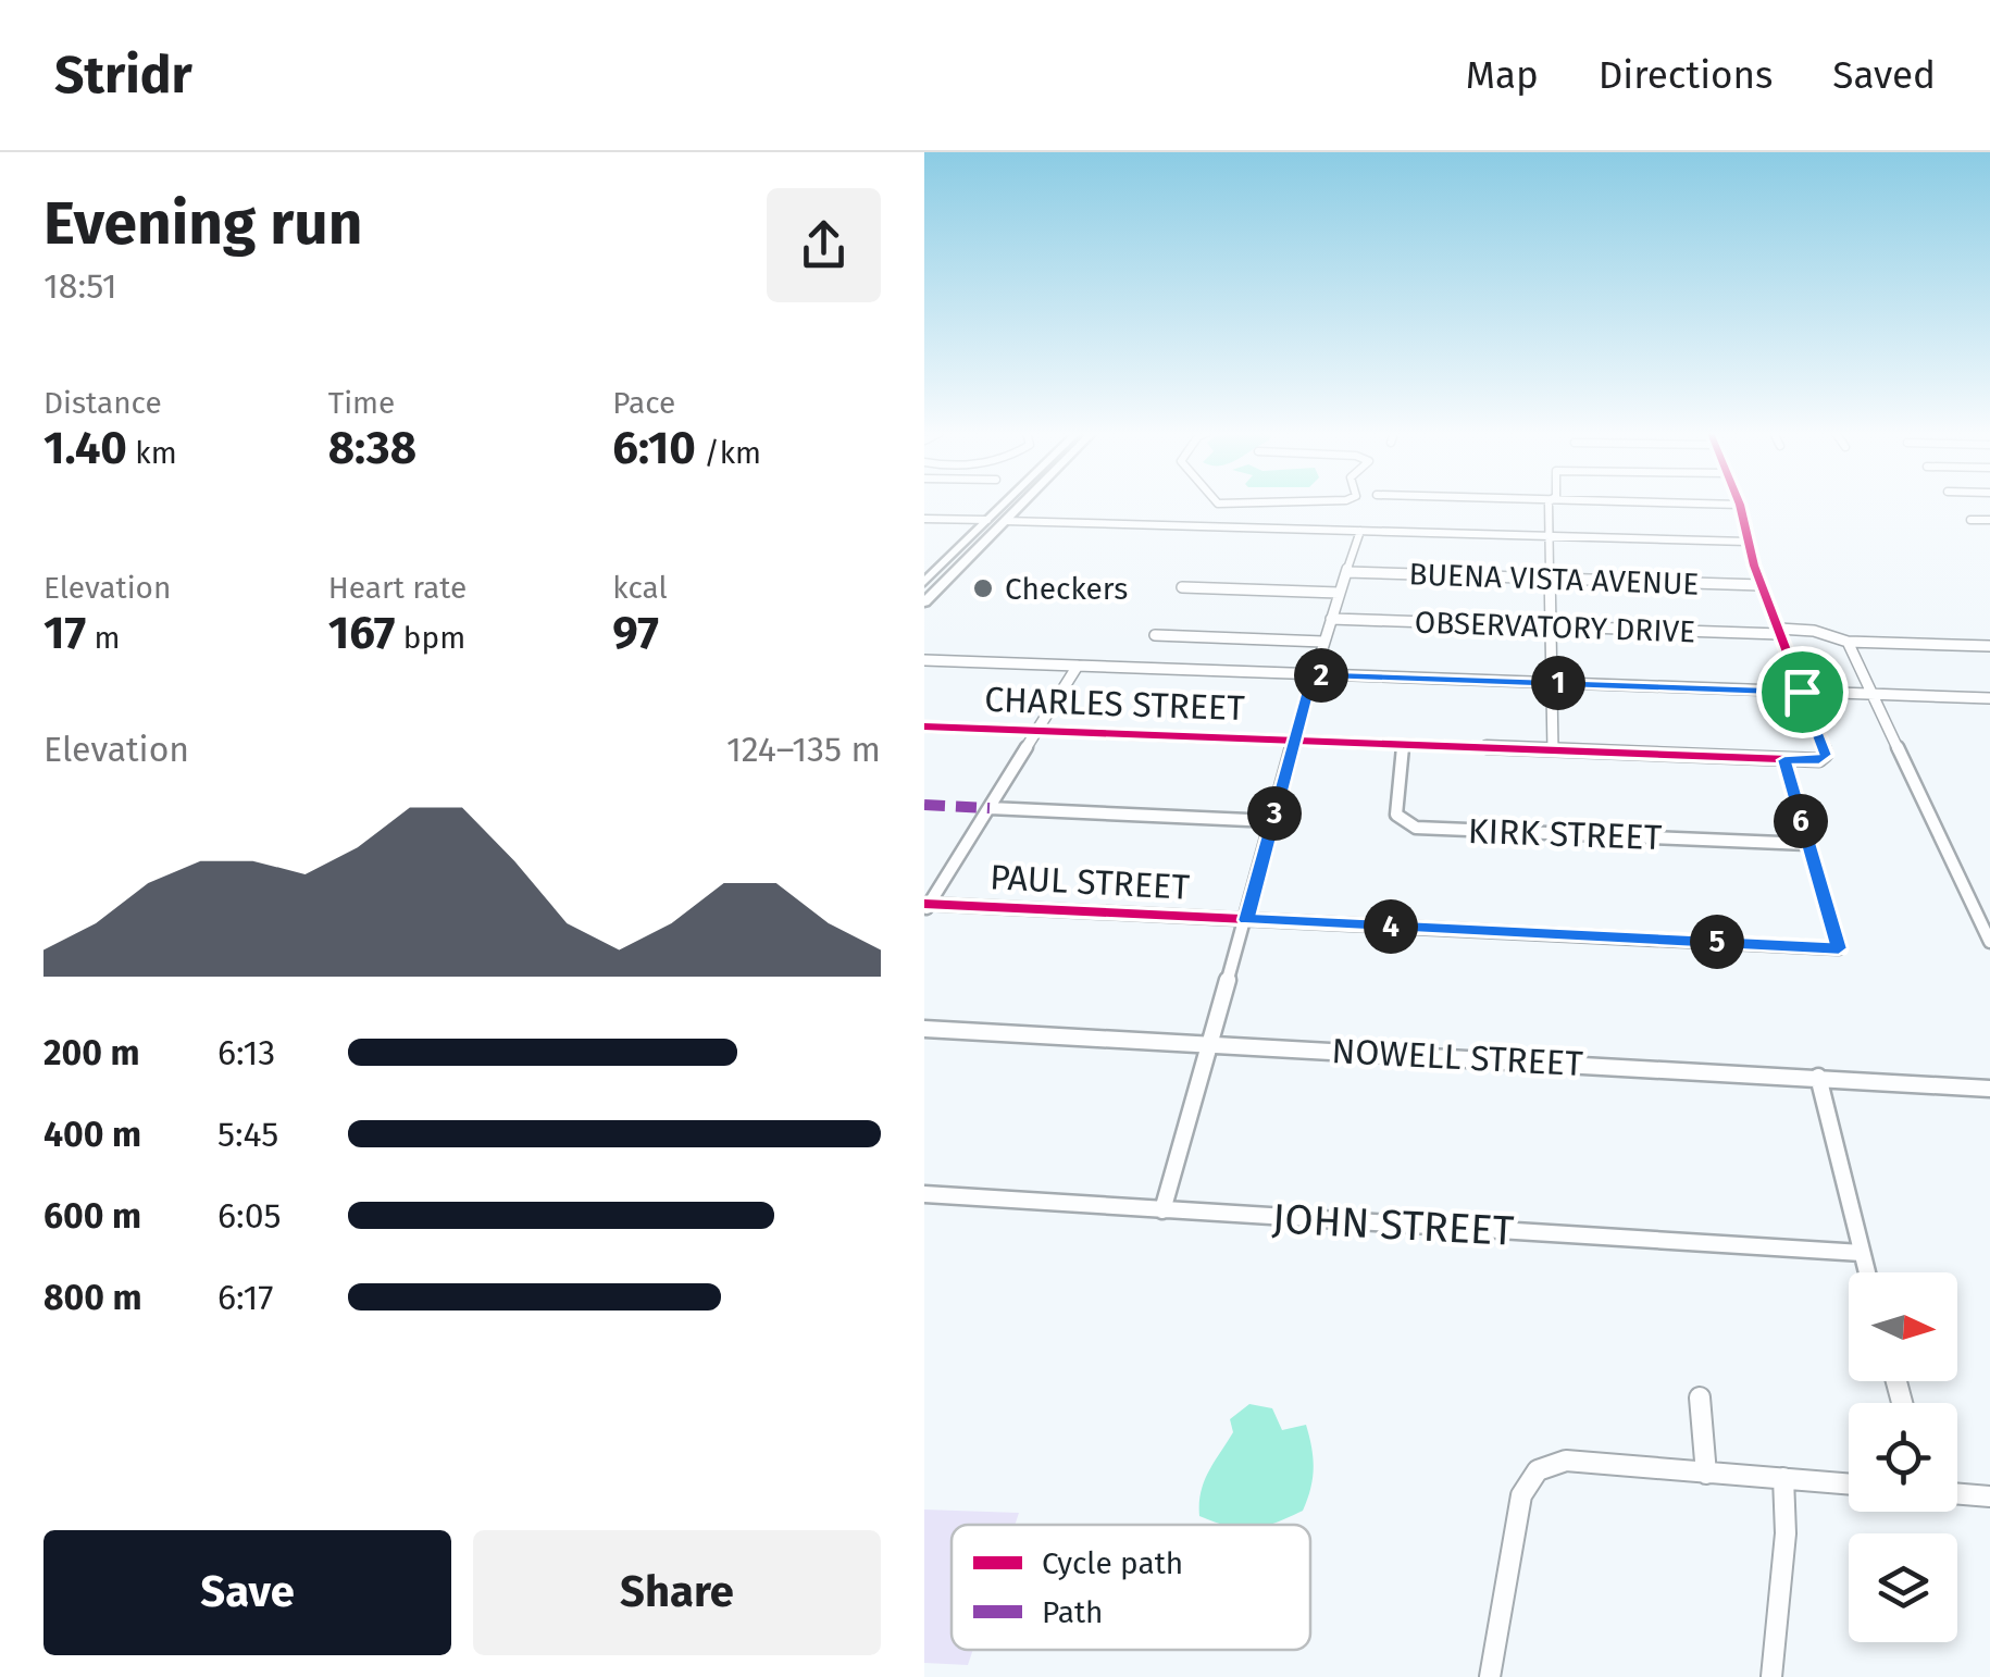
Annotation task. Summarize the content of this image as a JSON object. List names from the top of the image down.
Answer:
{
  "streets": {
    "street": [
      "BUENA VISTA AVENUE",
      "OBSERVATORY DRIVE",
      "CHARLES STREET",
      "KIRK STREET",
      "PAUL STREET",
      "NOWELL STREET",
      "JOHN STREET"
    ]
  },
  "crossings": [
    ["CHARLES STREET", "KIRK STREET"],
    ["KIRK STREET", "PAUL STREET"]
  ],
  "places": ["Checkers"],
  "legend": ["Cycle path", "Path"],
  "north": "right",
  "page": {
    "header": "Stridr",
    "nav": ["Map", "Directions", "Saved"],
    "heading": ["Evening run", "18:51"],
    "stats": [
      ["Distance", "1.40 km"],
      ["Time", "8:38"],
      ["Pace", "6:10 /km"],
      ["Elevation", "17 m"],
      ["Heart rate", "167 bpm"],
      ["kcal", "97"]
    ],
    "pins": [
      "2",
      "1",
      "3",
      "6",
      "4",
      "5"
    ],
    "chart": ["Elevation", "124–135 m"],
    "list": [
      {
        "name": "200 m",
        "note": "6:13"
      },
      {
        "name": "400 m",
        "note": "5:45"
      },
      {
        "name": "600 m",
        "note": "6:05"
      },
      {
        "name": "800 m",
        "note": "6:17"
      }
    ],
    "buttons": ["Save", "Share"]
  }
}
